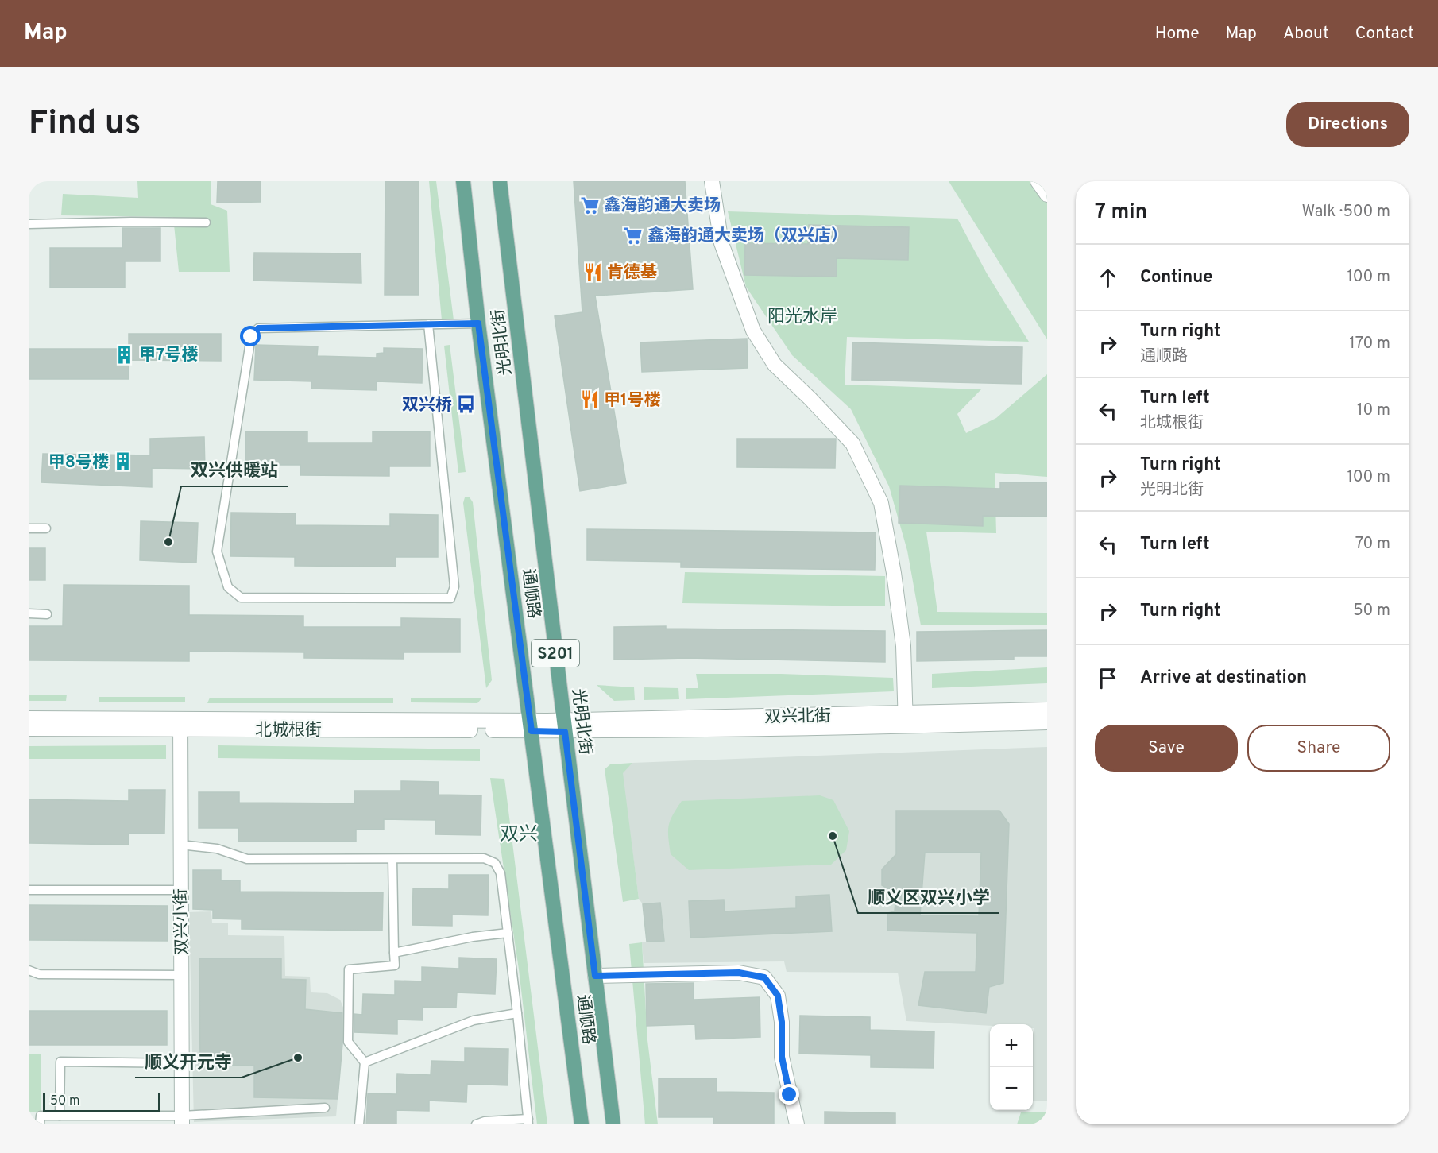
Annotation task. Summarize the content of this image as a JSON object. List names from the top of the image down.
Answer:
{
  "streets": {
    "main road": ["光明北街", "通顺路", "S201"],
    "street": ["双兴北街", "北城根街", "双兴小街"]
  },
  "crossings": [
    ["光明北街", "双兴北街"],
    ["通顺路", "北城根街"],
    ["双兴北街", "北城根街"],
    ["北城根街", "双兴小街"]
  ],
  "districts": ["阳光水岸", "双兴"],
  "places": {
    "supermarket": ["鑫海韵通大卖场", "鑫海韵通大卖场（双兴店）"],
    "restaurant": ["肯德基", "甲1号楼"],
    "building": ["甲7号楼", "甲8号楼"],
    "bus stop": ["双兴桥"],
    "other": ["双兴供暖站", "顺义区双兴小学", "顺义开元寺"]
  },
  "scale_bar": "50 m",
  "page": {
    "header": "Map",
    "nav": [
      "Home",
      "Map",
      "About",
      "Contact"
    ],
    "buttons": [
      "Directions",
      ["Save", "Share"]
    ],
    "title": "Find us",
    "heading": ["7 min", "Walk · 500 m"],
    "list": [
      ["Continue", "100 m"],
      ["Turn right", "通顺路", "170 m"],
      ["Turn left", "北城根街", "10 m"],
      ["Turn right", "光明北街", "100 m"],
      ["Turn left", "70 m"],
      ["Turn right", "50 m"],
      "Arrive at destination"
    ],
    "map_buttons": ["+", "−"],
    "scale": "50 m"
  }
}
